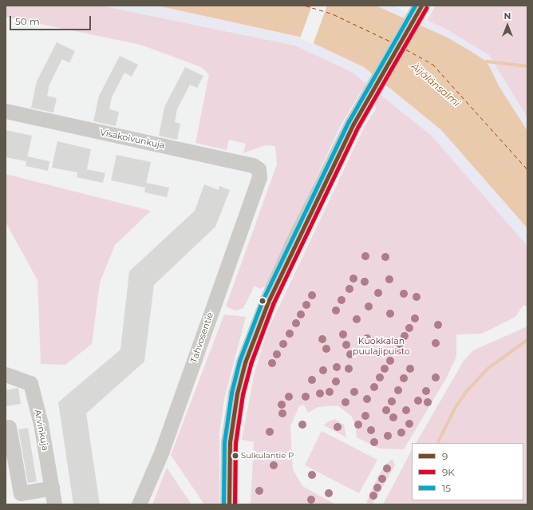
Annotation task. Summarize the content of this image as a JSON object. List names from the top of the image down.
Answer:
{
  "streets": {
    "street": ["Visakoivunkuja", "Tahvosentie", "Arvinkuja"]
  },
  "crossings": [
    ["Visakoivunkuja", "Tahvosentie"]
  ],
  "water": ["Äijälänsalmi"],
  "parks": ["Kuokkalan puulajipuisto"],
  "places": ["Sulkulantie P"],
  "lines": ["transit line 9", "transit line 15", "transit line 9K"],
  "legend": ["9", "9K", "15"],
  "scale_bar": "50 m",
  "north": "top"
}
